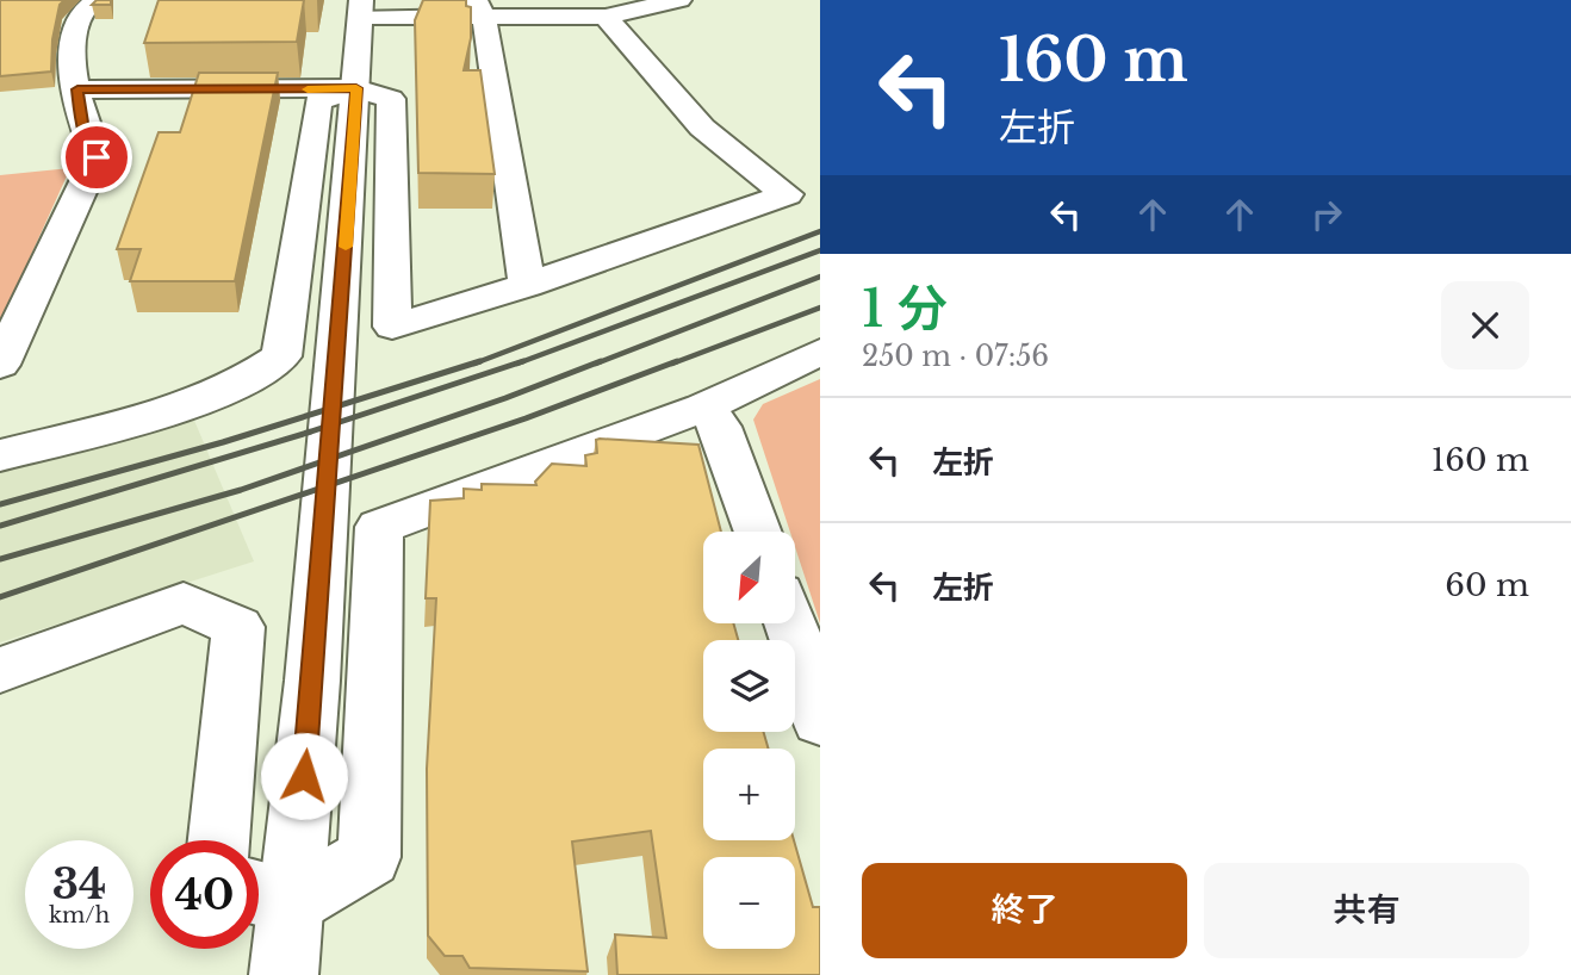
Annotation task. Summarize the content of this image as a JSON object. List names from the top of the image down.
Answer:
{
  "north": "bottom left",
  "page": {
    "turn": ["160 m", "左折"],
    "heading": ["1 分", "250 m · 07:56"],
    "list": [
      {
        "name": "左折",
        "value": "160 m"
      },
      {
        "name": "左折",
        "value": "60 m"
      }
    ],
    "map_buttons": ["+", "−"],
    "speed": "34 km/h",
    "limit": "40",
    "buttons": ["終了", "共有"]
  }
}
